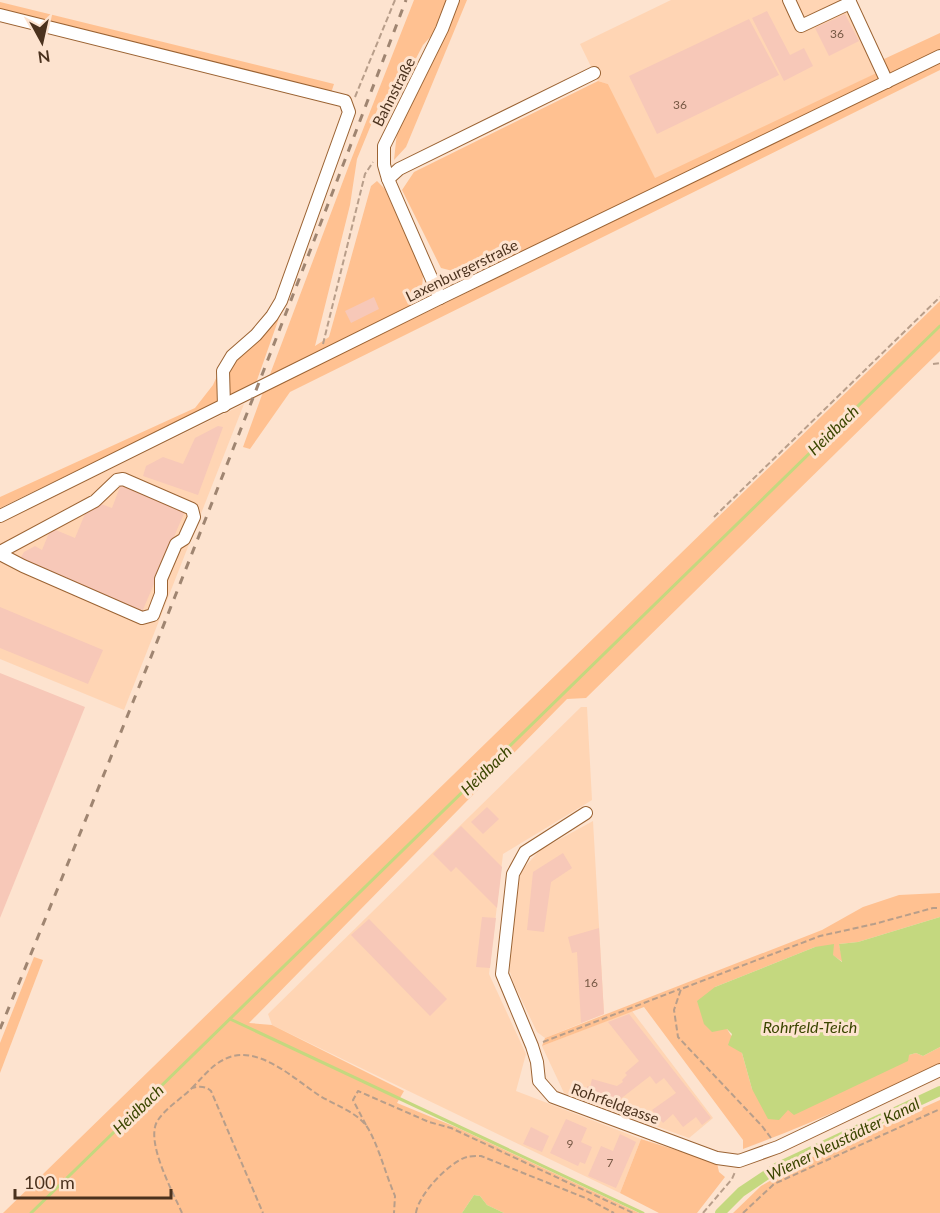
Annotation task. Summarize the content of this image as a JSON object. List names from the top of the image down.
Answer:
{
  "streets": {
    "street": ["Bahnstraße", "Laxenburgerstraße", "Rohrfeldgasse"]
  },
  "crossings": [
    ["Bahnstraße", "Laxenburgerstraße"]
  ],
  "water": ["Heidbach", "Rohrfeld-Teich", "Wiener Neustädter Kanal"],
  "house_numbers": [
    "36",
    "36",
    "16",
    "9",
    "7"
  ],
  "scale_bar": "100 m",
  "north": "bottom"
}
